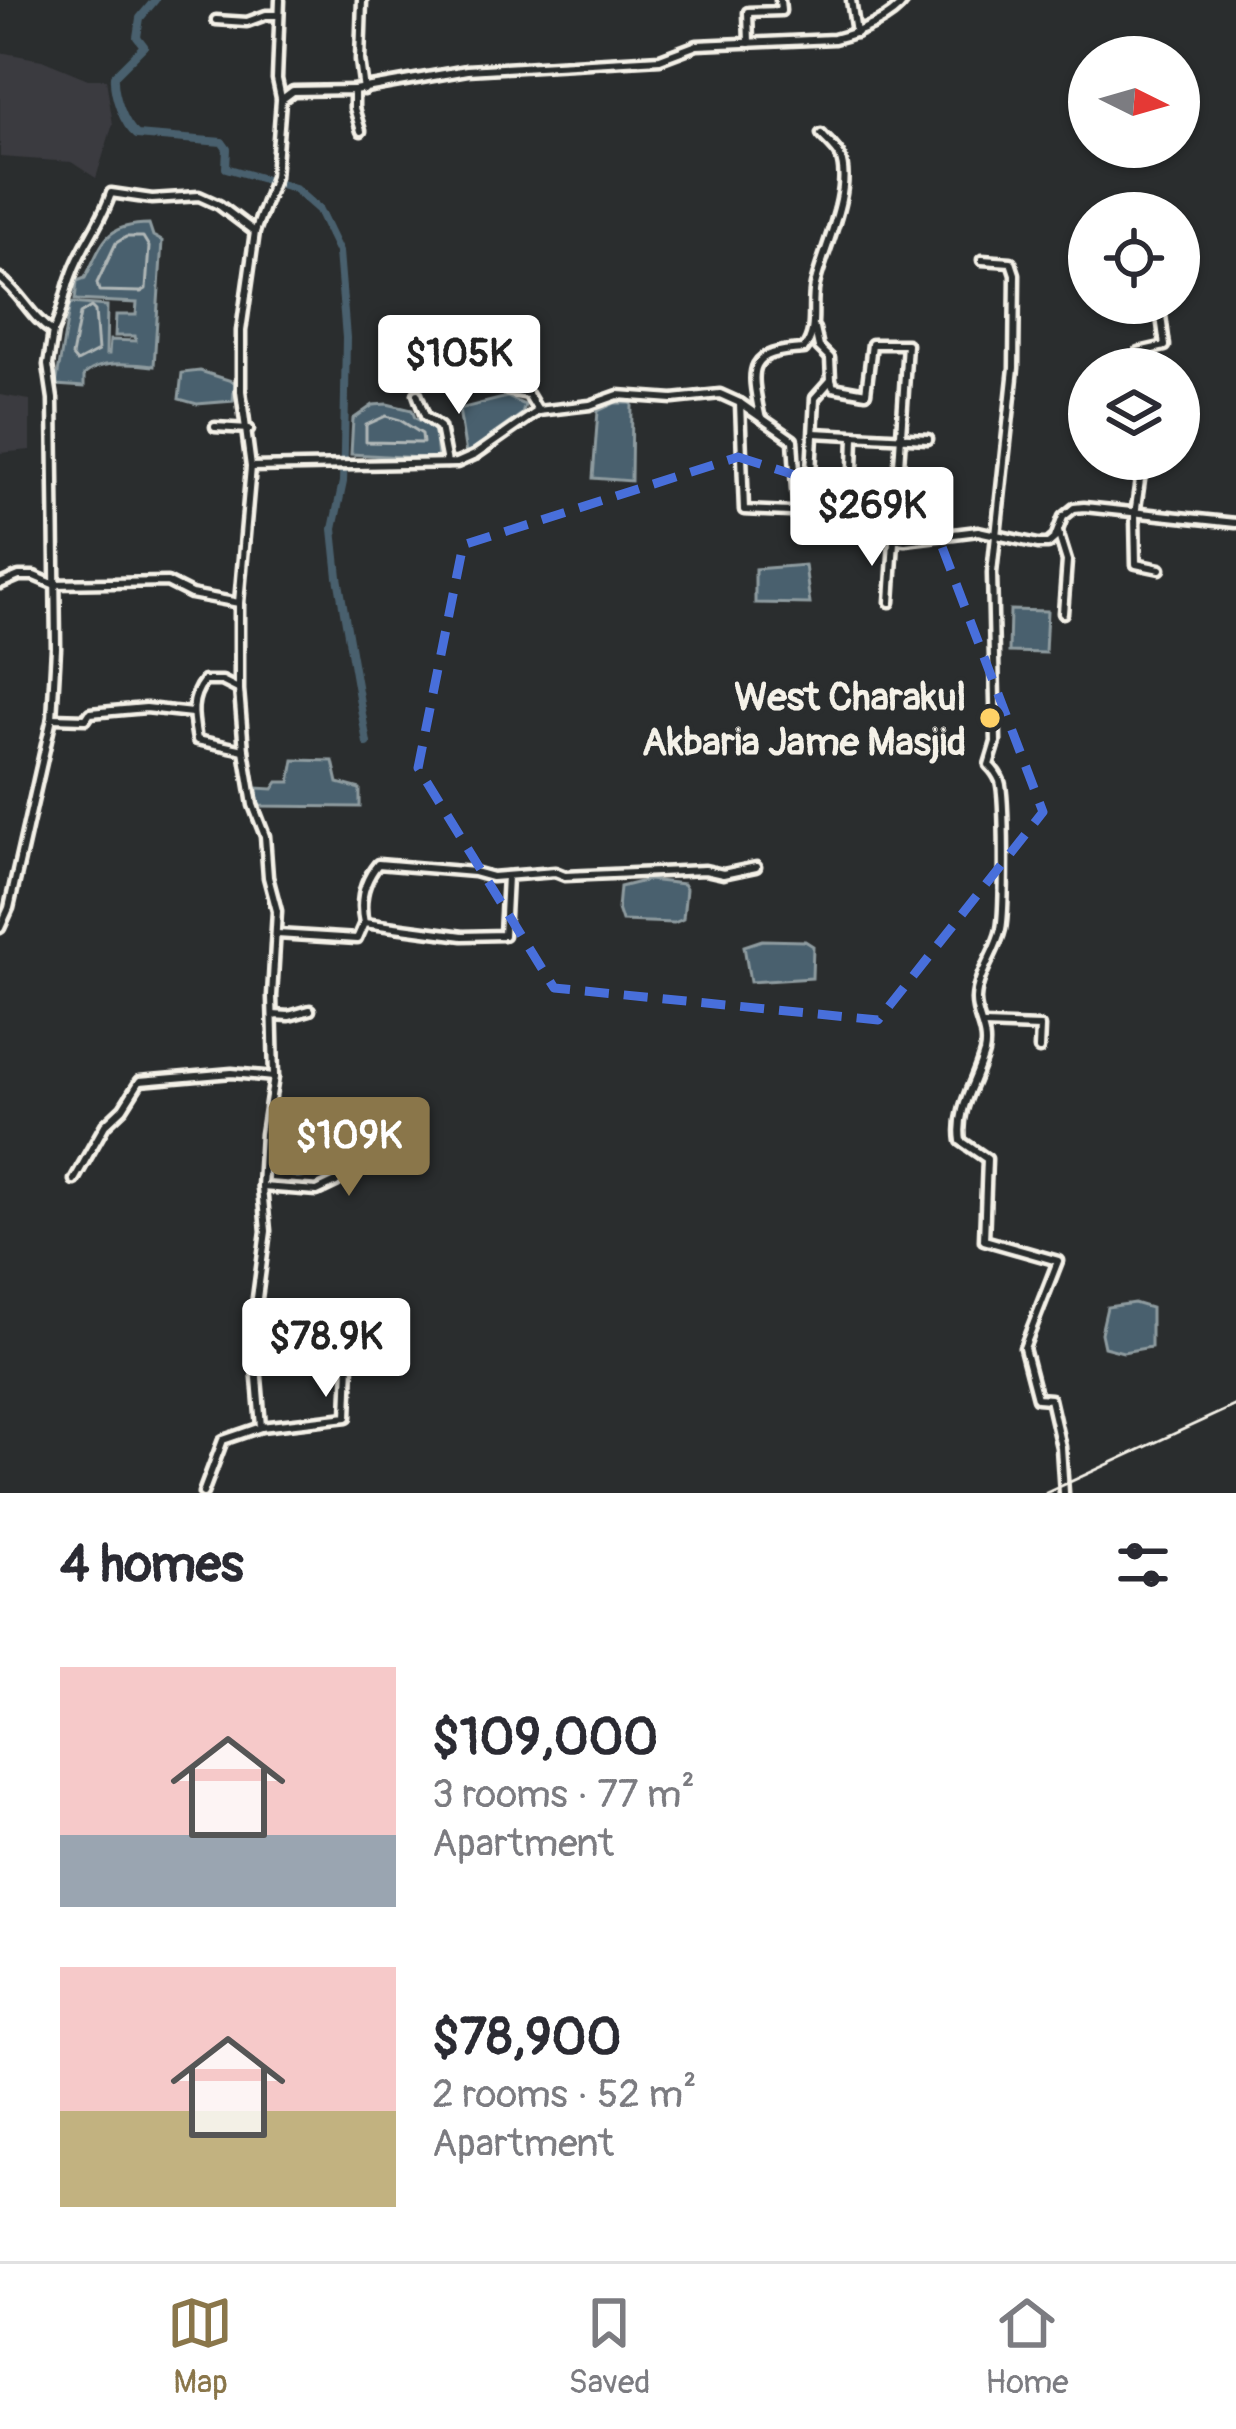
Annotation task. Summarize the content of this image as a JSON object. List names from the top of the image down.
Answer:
{
  "places": ["West Charakul Akbaria Jame Masjid"],
  "north": "right",
  "page": {
    "price": [
      "$105K",
      "$269K",
      "$109K",
      "$78.9K"
    ],
    "heading": "4 homes",
    "list": [
      {
        "name": "$109,000",
        "note": "3 rooms · 77 m² · Apartment"
      },
      {
        "name": "$78,900",
        "note": "2 rooms · 52 m² · Apartment"
      }
    ],
    "tabs": ["Map", "Saved", "Home"]
  }
}
